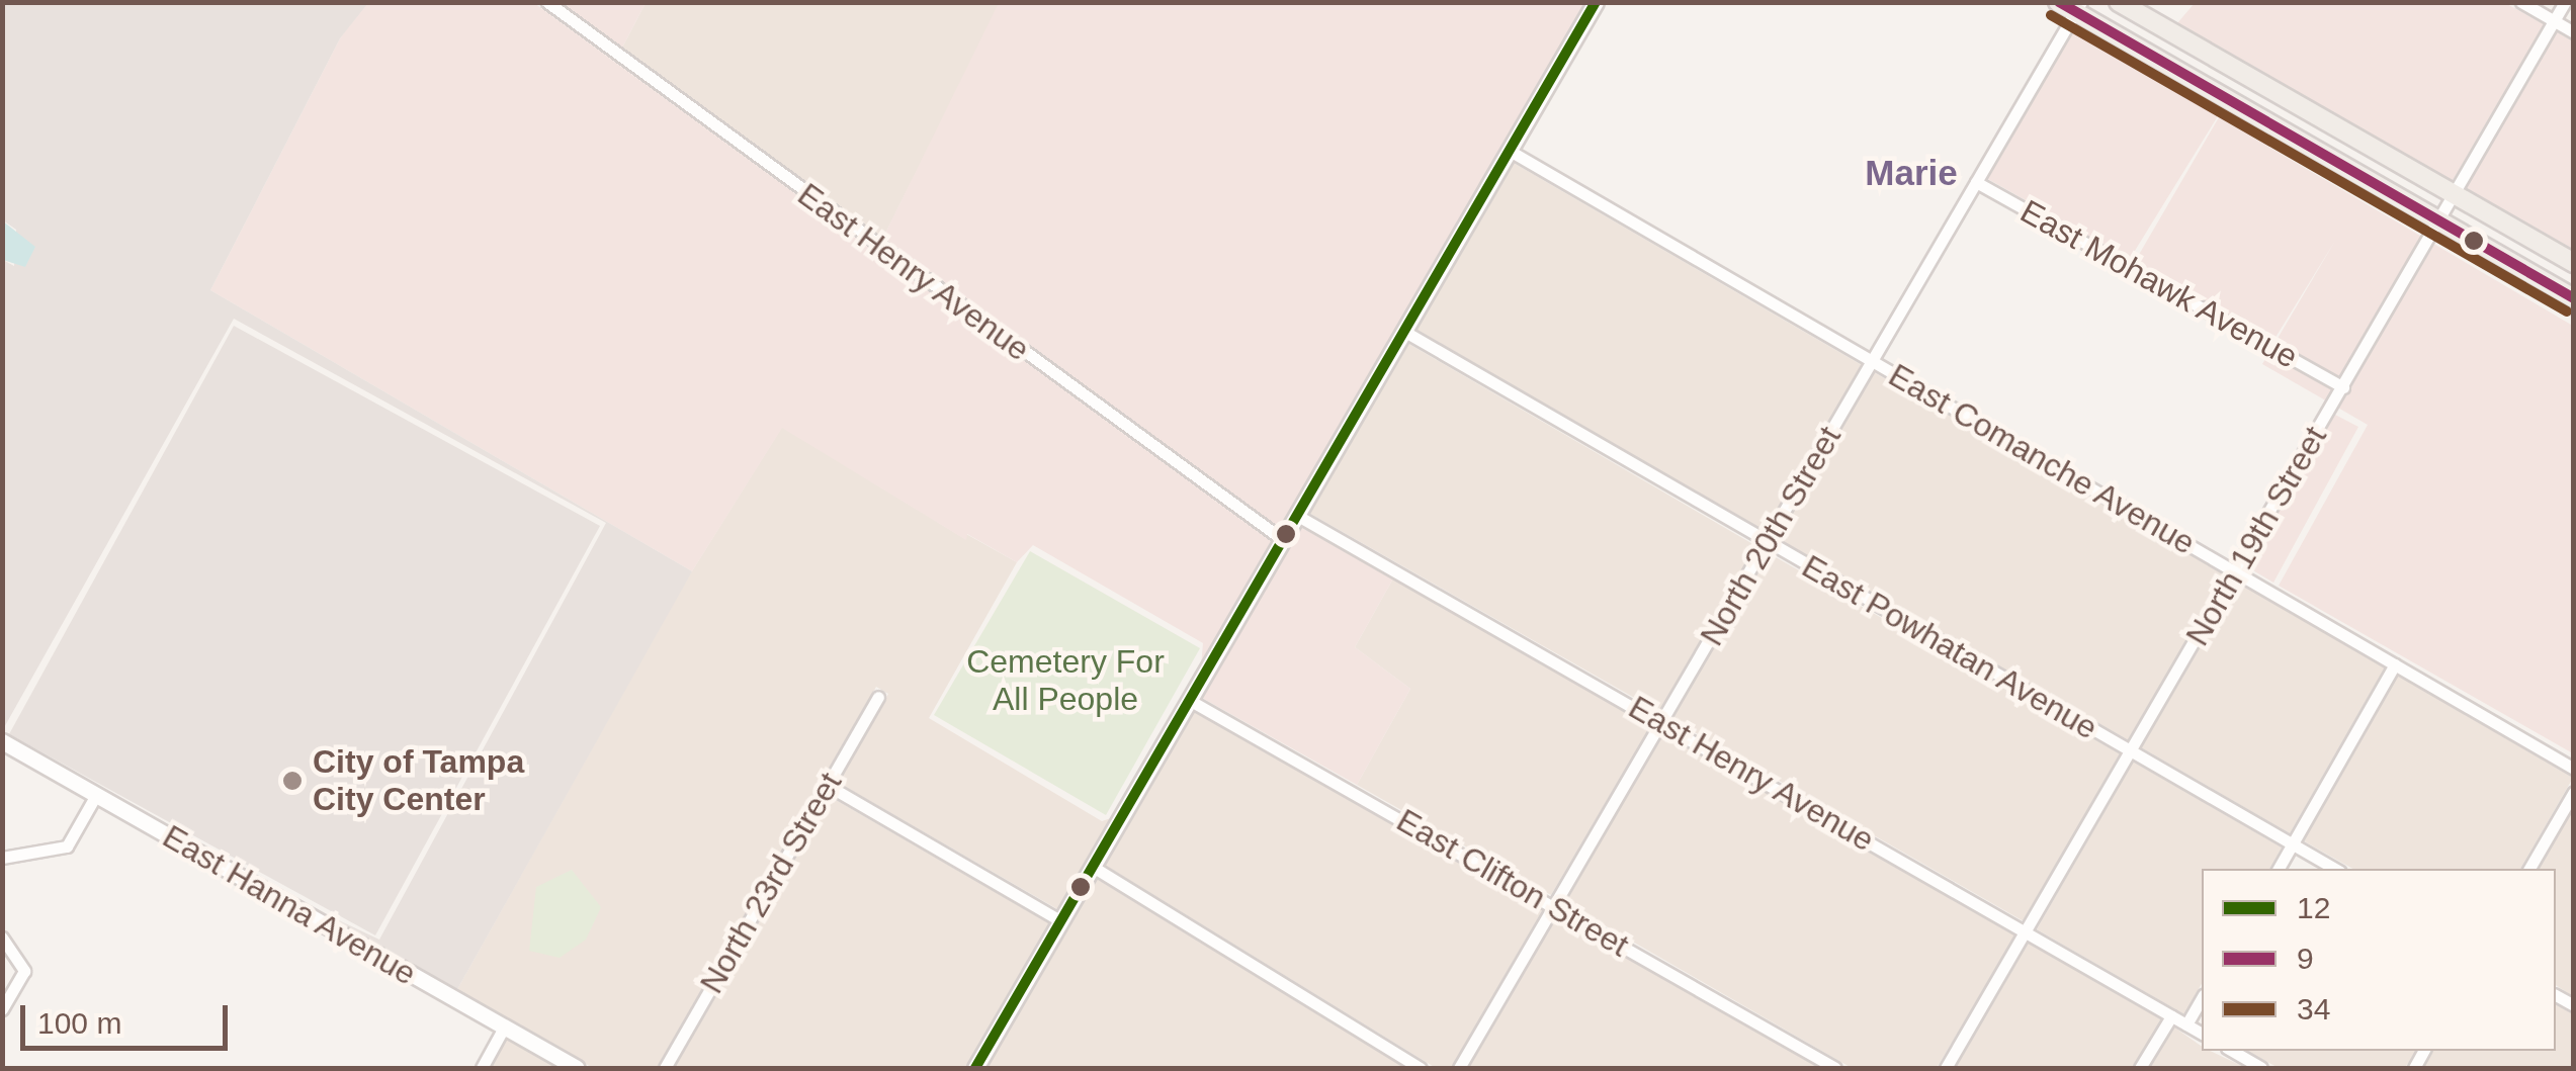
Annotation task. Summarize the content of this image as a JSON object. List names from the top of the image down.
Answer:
{
  "streets": {
    "street": [
      "East Henry Avenue",
      "East Mohawk Avenue",
      "East Comanche Avenue",
      "North 20th Street",
      "North 19th Street",
      "East Powhatan Avenue",
      "North 23rd Street",
      "East Clifton Street",
      "East Hanna Avenue"
    ]
  },
  "crossings": [
    ["East Henry Avenue", "North 20th Street"],
    ["East Henry Avenue", "North 19th Street"],
    ["East Mohawk Avenue", "North 20th Street"],
    ["East Mohawk Avenue", "North 19th Street"],
    ["East Comanche Avenue", "North 20th Street"],
    ["East Comanche Avenue", "North 19th Street"],
    ["North 20th Street", "East Powhatan Avenue"],
    ["North 20th Street", "East Clifton Street"],
    ["North 19th Street", "East Powhatan Avenue"]
  ],
  "districts": ["Marie"],
  "parks": ["Cemetery For All People"],
  "places": ["City of Tampa City Center"],
  "lines": ["transit line 12", "transit line 9", "transit line 34"],
  "legend": ["12", "9", "34"],
  "scale_bar": "100 m"
}
